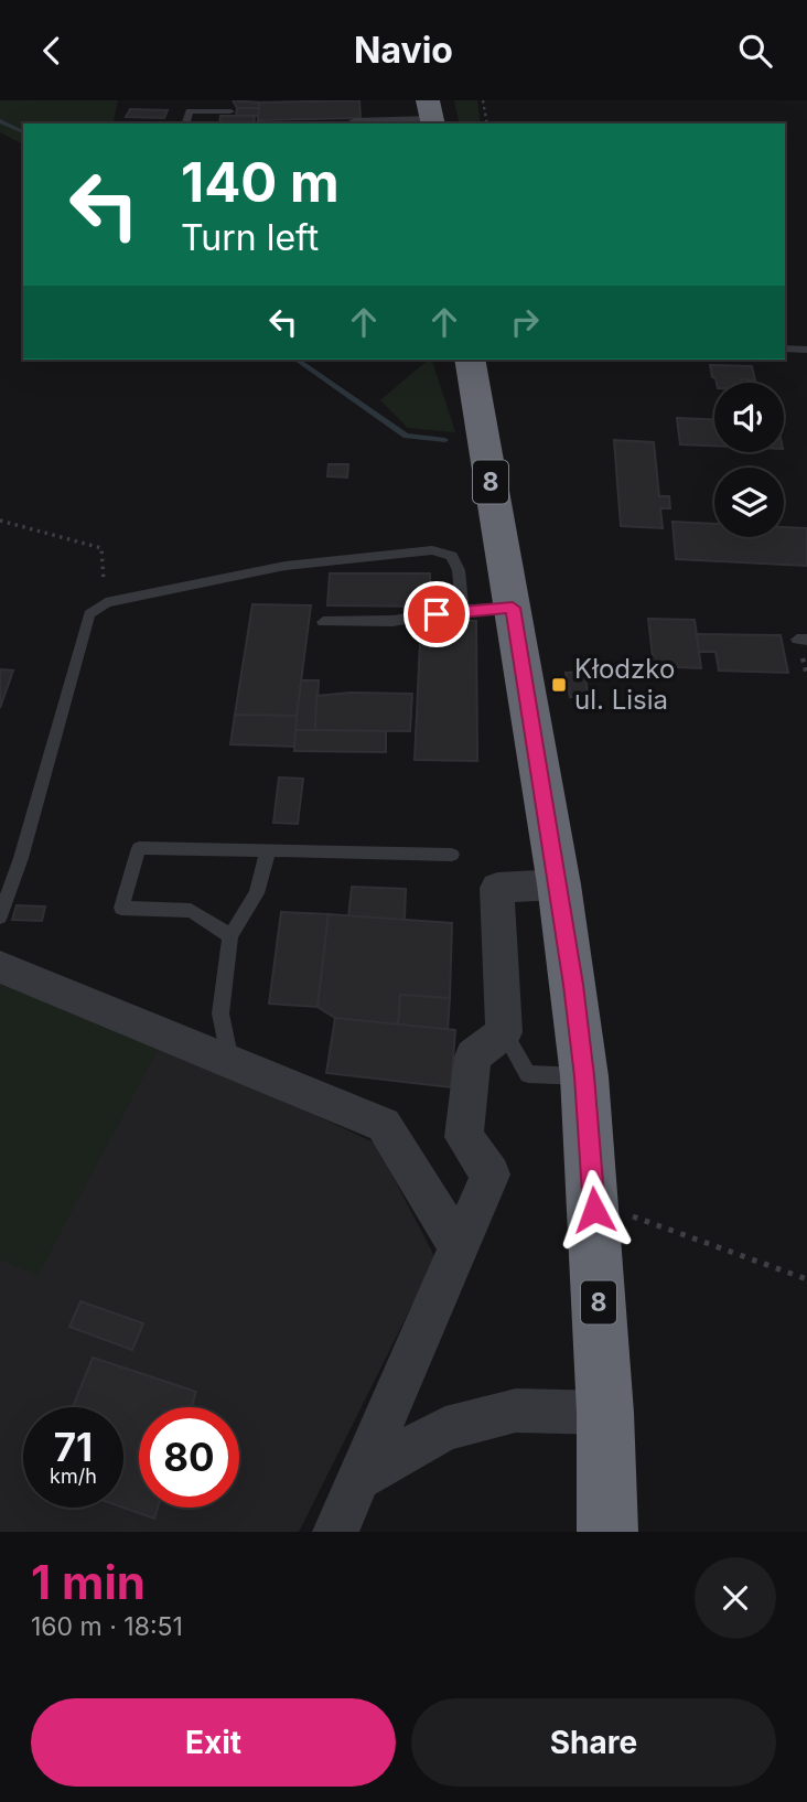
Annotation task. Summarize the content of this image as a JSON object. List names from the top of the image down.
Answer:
{
  "streets": {
    "highway": ["8"]
  },
  "places": {
    "transit": ["Kłodzko ul. Lisia"]
  },
  "page": {
    "header": "Navio",
    "turn": ["140 m", "Turn left"],
    "speed": "71 km/h",
    "limit": "80",
    "heading": ["1 min", "160 m · 18:51"],
    "buttons": ["Exit", "Share"]
  }
}
